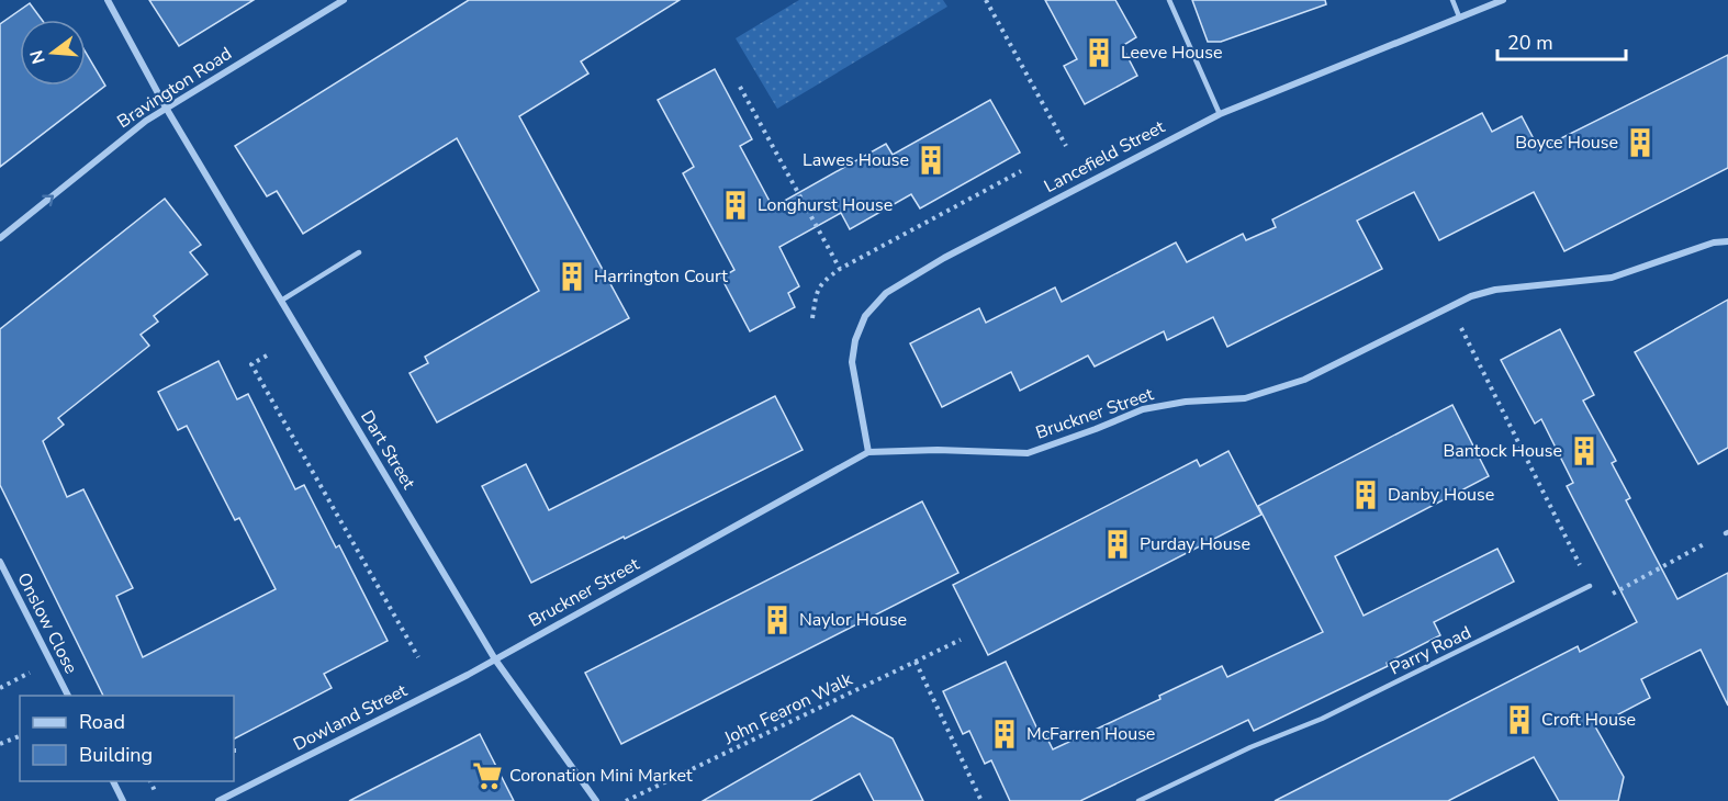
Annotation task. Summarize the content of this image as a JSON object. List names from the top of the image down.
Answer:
{
  "streets": {
    "street": [
      "Bravington Road",
      "Lancefield Street",
      "Bruckner Street",
      "Dart Street",
      "Onslow Close",
      "Dowland Street"
    ],
    "lane": ["Parry Road"],
    "path": ["John Fearon Walk"]
  },
  "crossings": [
    ["Bravington Road", "Dart Street"],
    ["Lancefield Street", "Bruckner Street"],
    ["Bruckner Street", "Dart Street"],
    ["Bruckner Street", "Dowland Street"],
    ["Dart Street", "Dowland Street"]
  ],
  "one_way": ["Bravington Road"],
  "places": {
    "building": [
      "Leeve House",
      "Boyce House",
      "Lawes House",
      "Longhurst House",
      "Harrington Court",
      "Bantock House",
      "Danby House",
      "Purday House",
      "Naylor House",
      "Croft House",
      "McFarren House"
    ],
    "supermarket": ["Coronation Mini Market"]
  },
  "legend": ["Road", "Building"],
  "scale_bar": "20 m",
  "north": "left"
}
